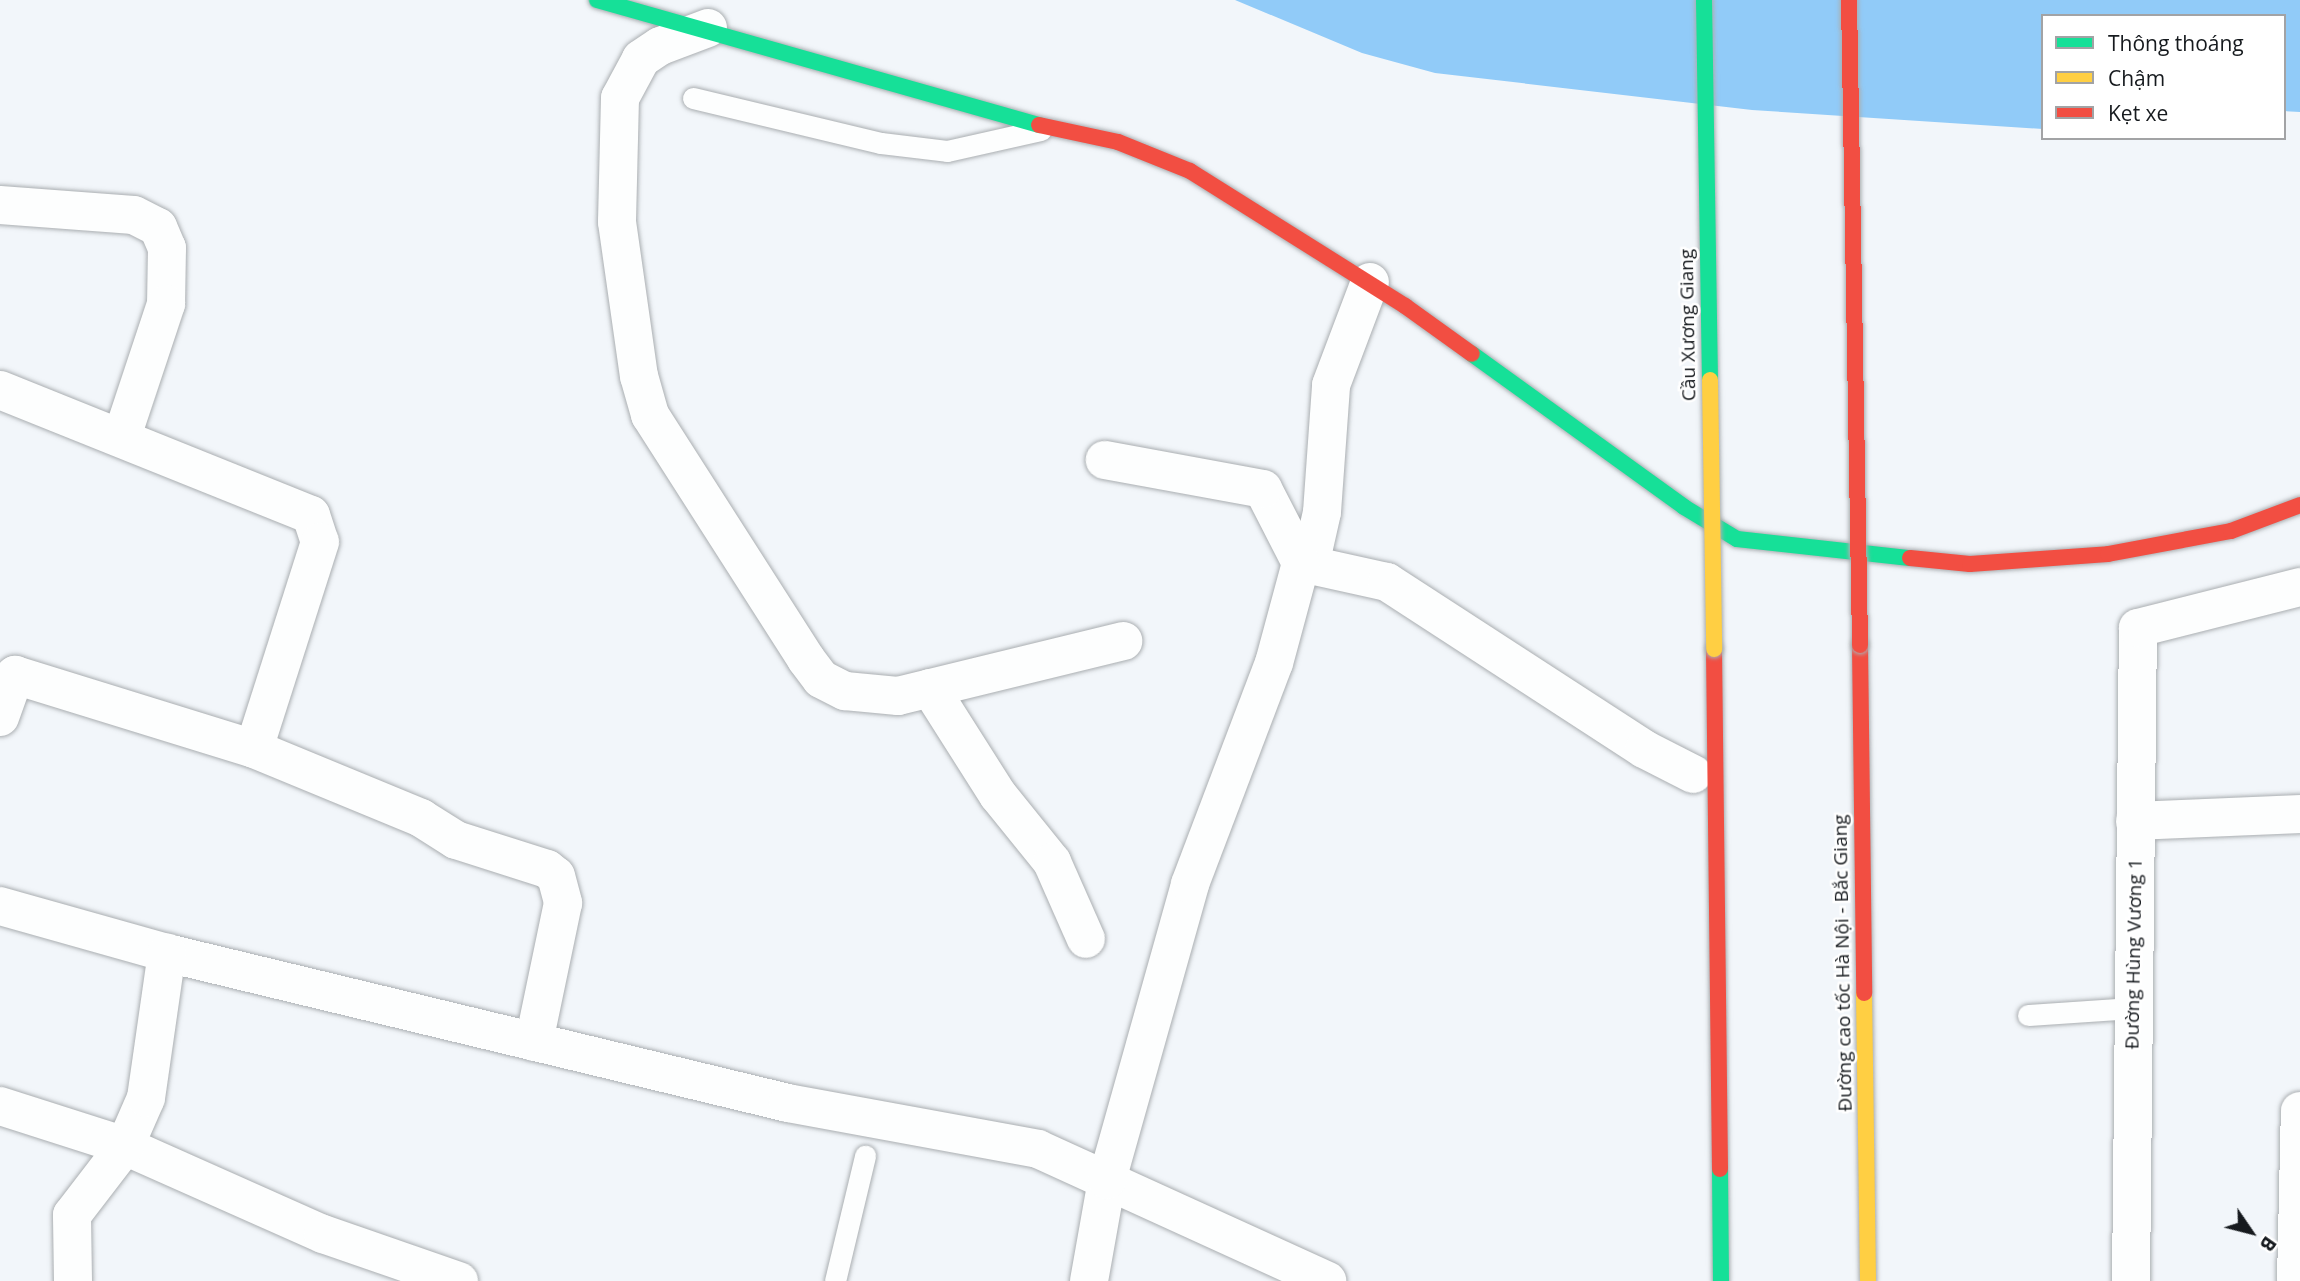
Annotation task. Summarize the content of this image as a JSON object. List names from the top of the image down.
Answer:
{
  "streets": {
    "main road": ["Cầu Xương Giang", "Đường cao tốc Hà Nội - Bắc Giang"],
    "street": ["Đường Hùng Vương 1"]
  },
  "legend": ["Thông thoáng", "Chậm", "Kẹt xe"],
  "north": "bottom right"
}
